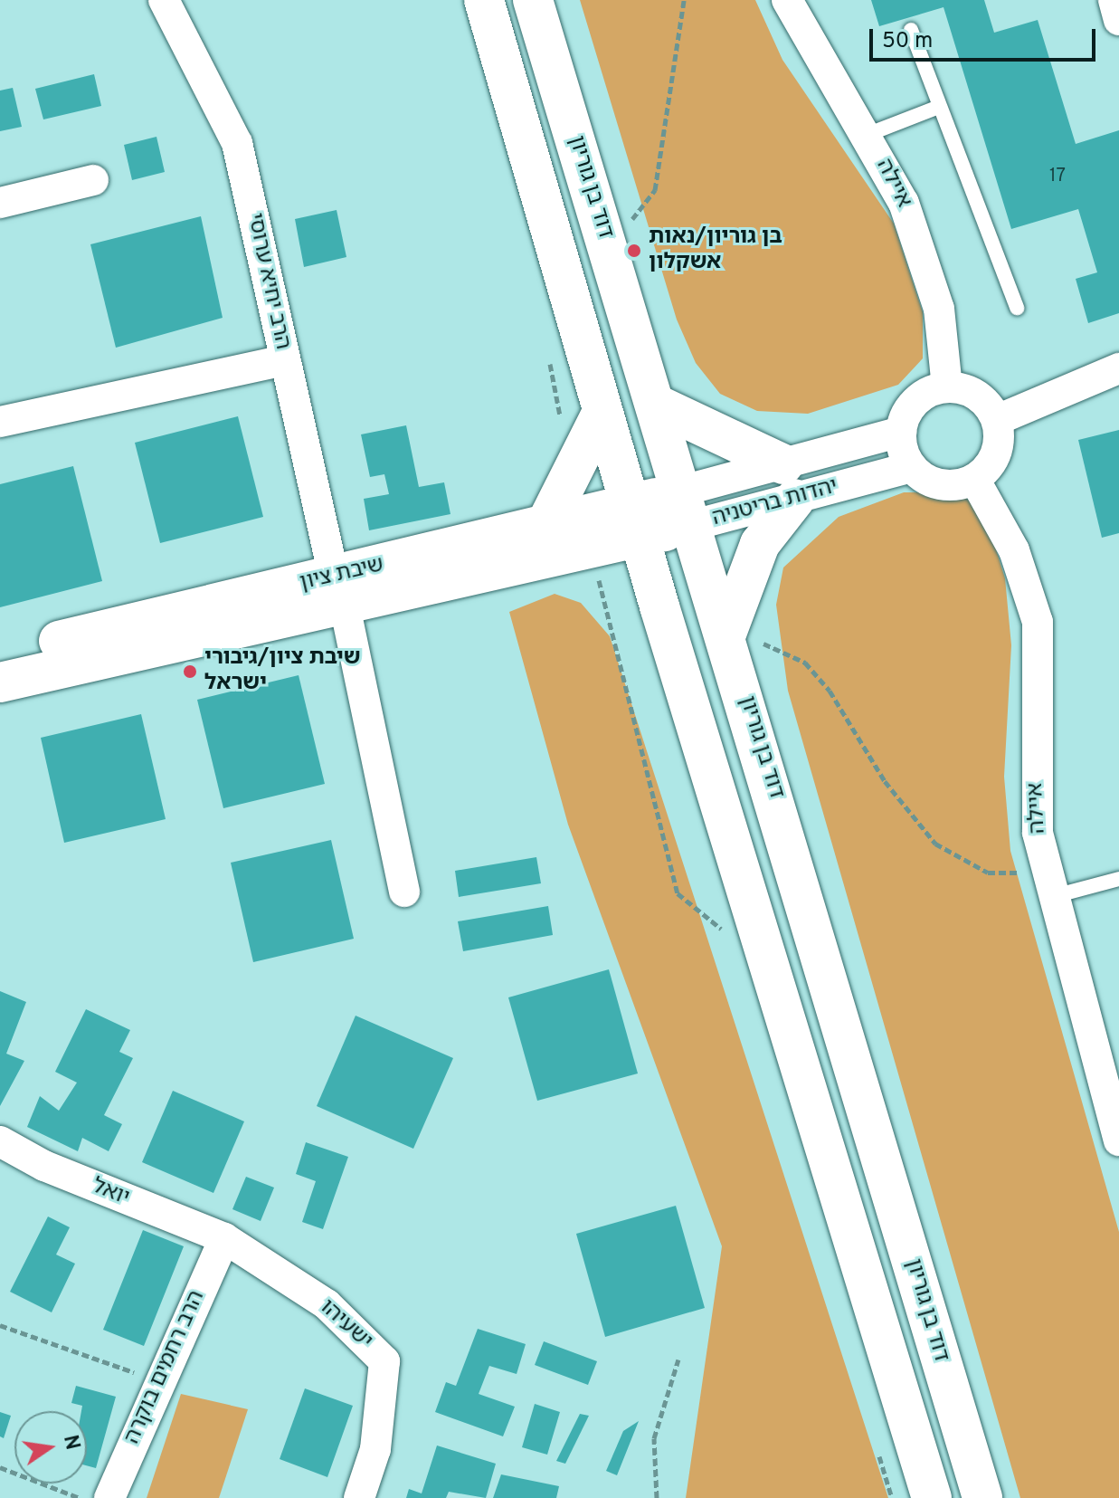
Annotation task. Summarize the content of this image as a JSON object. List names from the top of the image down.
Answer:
{
  "streets": {
    "main road": ["דוד בן גוריון", "יהדות בריטניה", "שיבת ציון"],
    "street": [
      "איילה",
      "הרב יחיא ערוסי",
      "יואל",
      "ישעיהו",
      "הרב רחמים בוקרה"
    ]
  },
  "crossings": [
    ["איילה", "יהדות בריטניה"],
    ["דוד בן גוריון", "יהדות בריטניה"],
    ["הרב יחיא ערוסי", "שיבת ציון"],
    ["יהדות בריטניה", "שיבת ציון"],
    ["יואל", "ישעיהו"],
    ["יואל", "הרב רחמים בוקרה"],
    ["ישעיהו", "הרב רחמים בוקרה"]
  ],
  "places": ["בן גוריון/נאות אשקלון", "שיבת ציון/גיבורי ישראל"],
  "house_numbers": ["17"],
  "scale_bar": "50 m",
  "north": "right"
}
